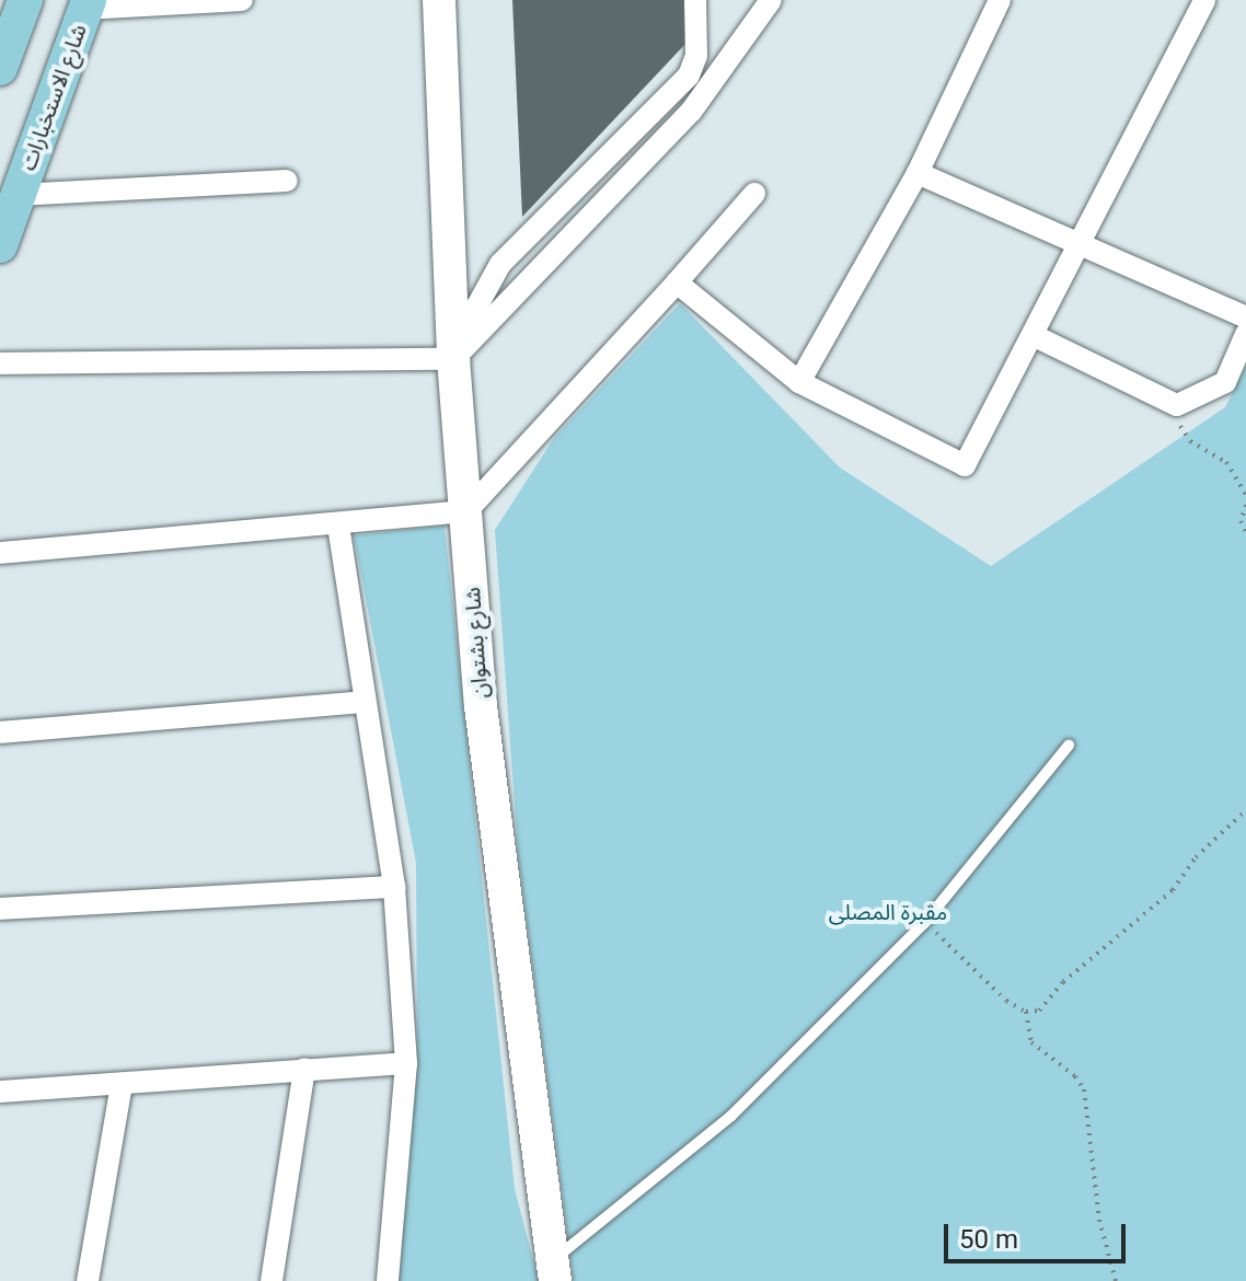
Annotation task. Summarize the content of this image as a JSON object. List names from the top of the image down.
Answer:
{
  "streets": {
    "main road": ["شارع الاستخبارات"],
    "street": ["شارع بشتوان"]
  },
  "parks": ["مقبرة المصلى"],
  "scale_bar": "50 m"
}
